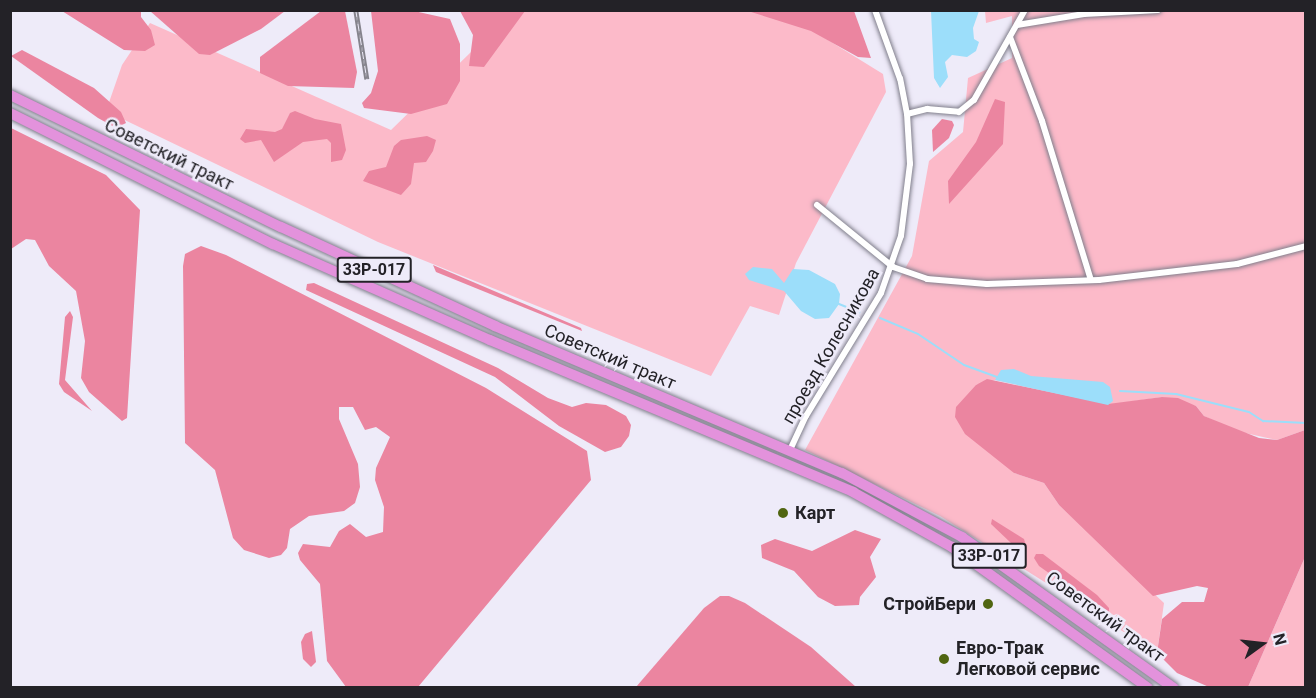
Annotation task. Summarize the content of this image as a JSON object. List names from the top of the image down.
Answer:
{
  "streets": {
    "highway": ["Советский тракт", "33Р-017"],
    "street": ["проезд Колесникова"]
  },
  "crossings": [
    ["Советский тракт", "проезд Колесникова"]
  ],
  "places": ["Карт", "СтройБери", "Евро-Трак Легковой сервис"],
  "north": "right"
}
